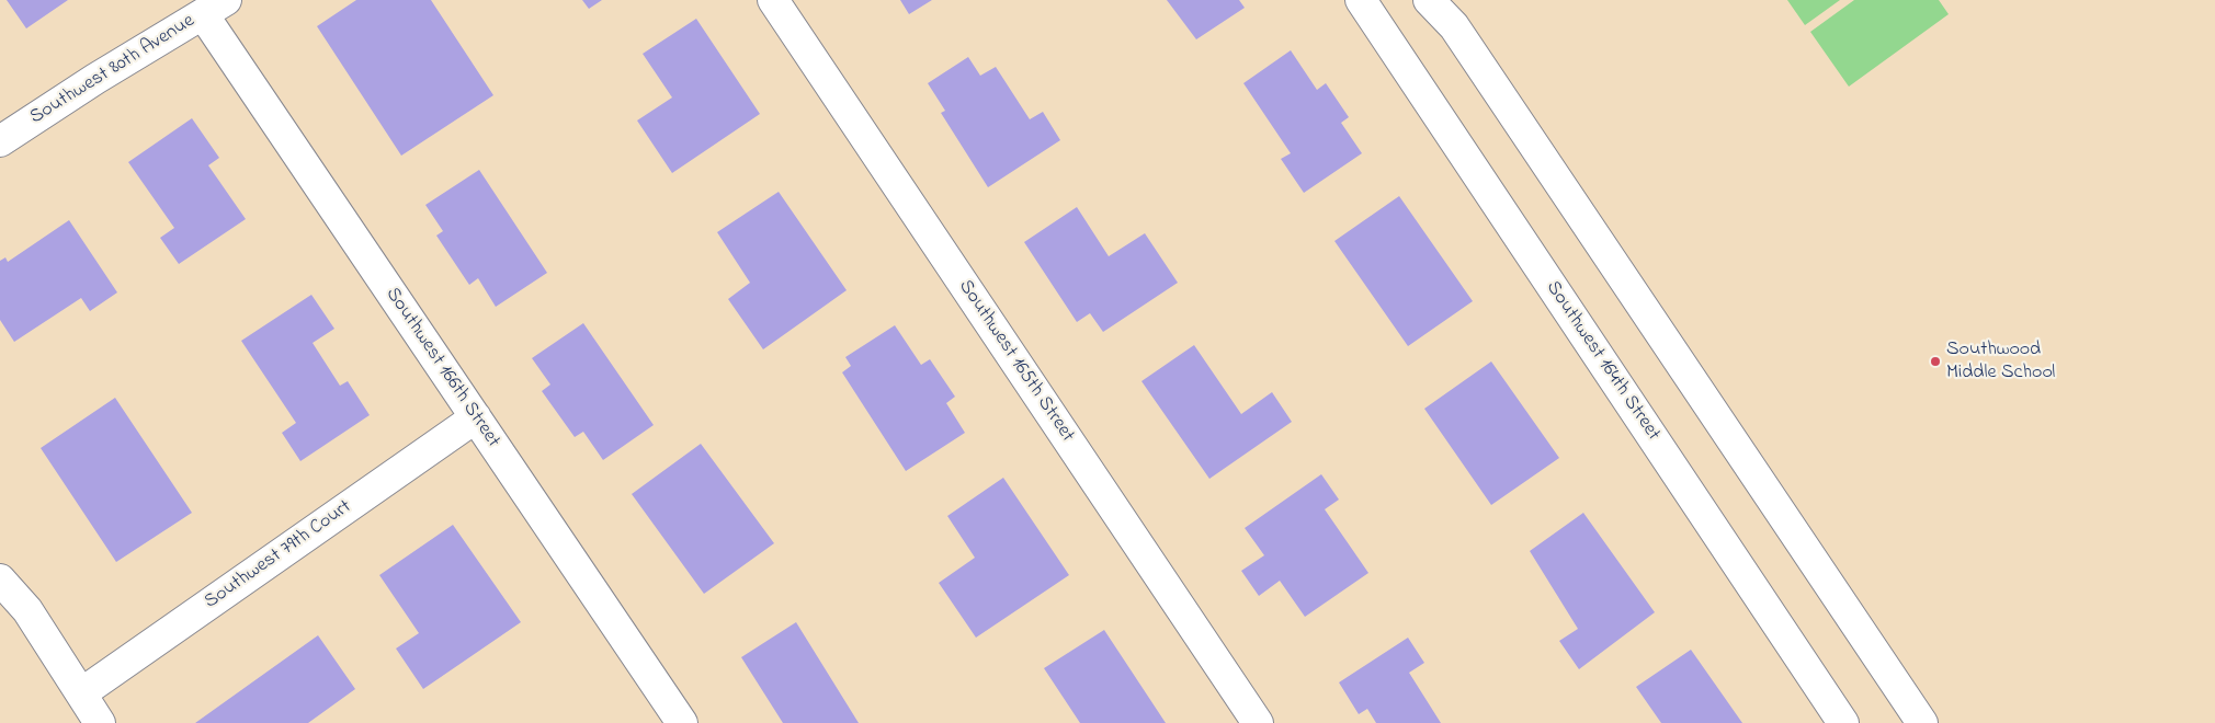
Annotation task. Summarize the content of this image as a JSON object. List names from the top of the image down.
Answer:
{
  "streets": {
    "street": [
      "Southwest 80th Avenue",
      "Southwest 165th Street",
      "Southwest 164th Street",
      "Southwest 166th Street",
      "Southwest 79th Court"
    ]
  },
  "crossings": [
    ["Southwest 80th Avenue", "Southwest 166th Street"],
    ["Southwest 166th Street", "Southwest 79th Court"]
  ],
  "places": ["Southwood Middle School"]
}
